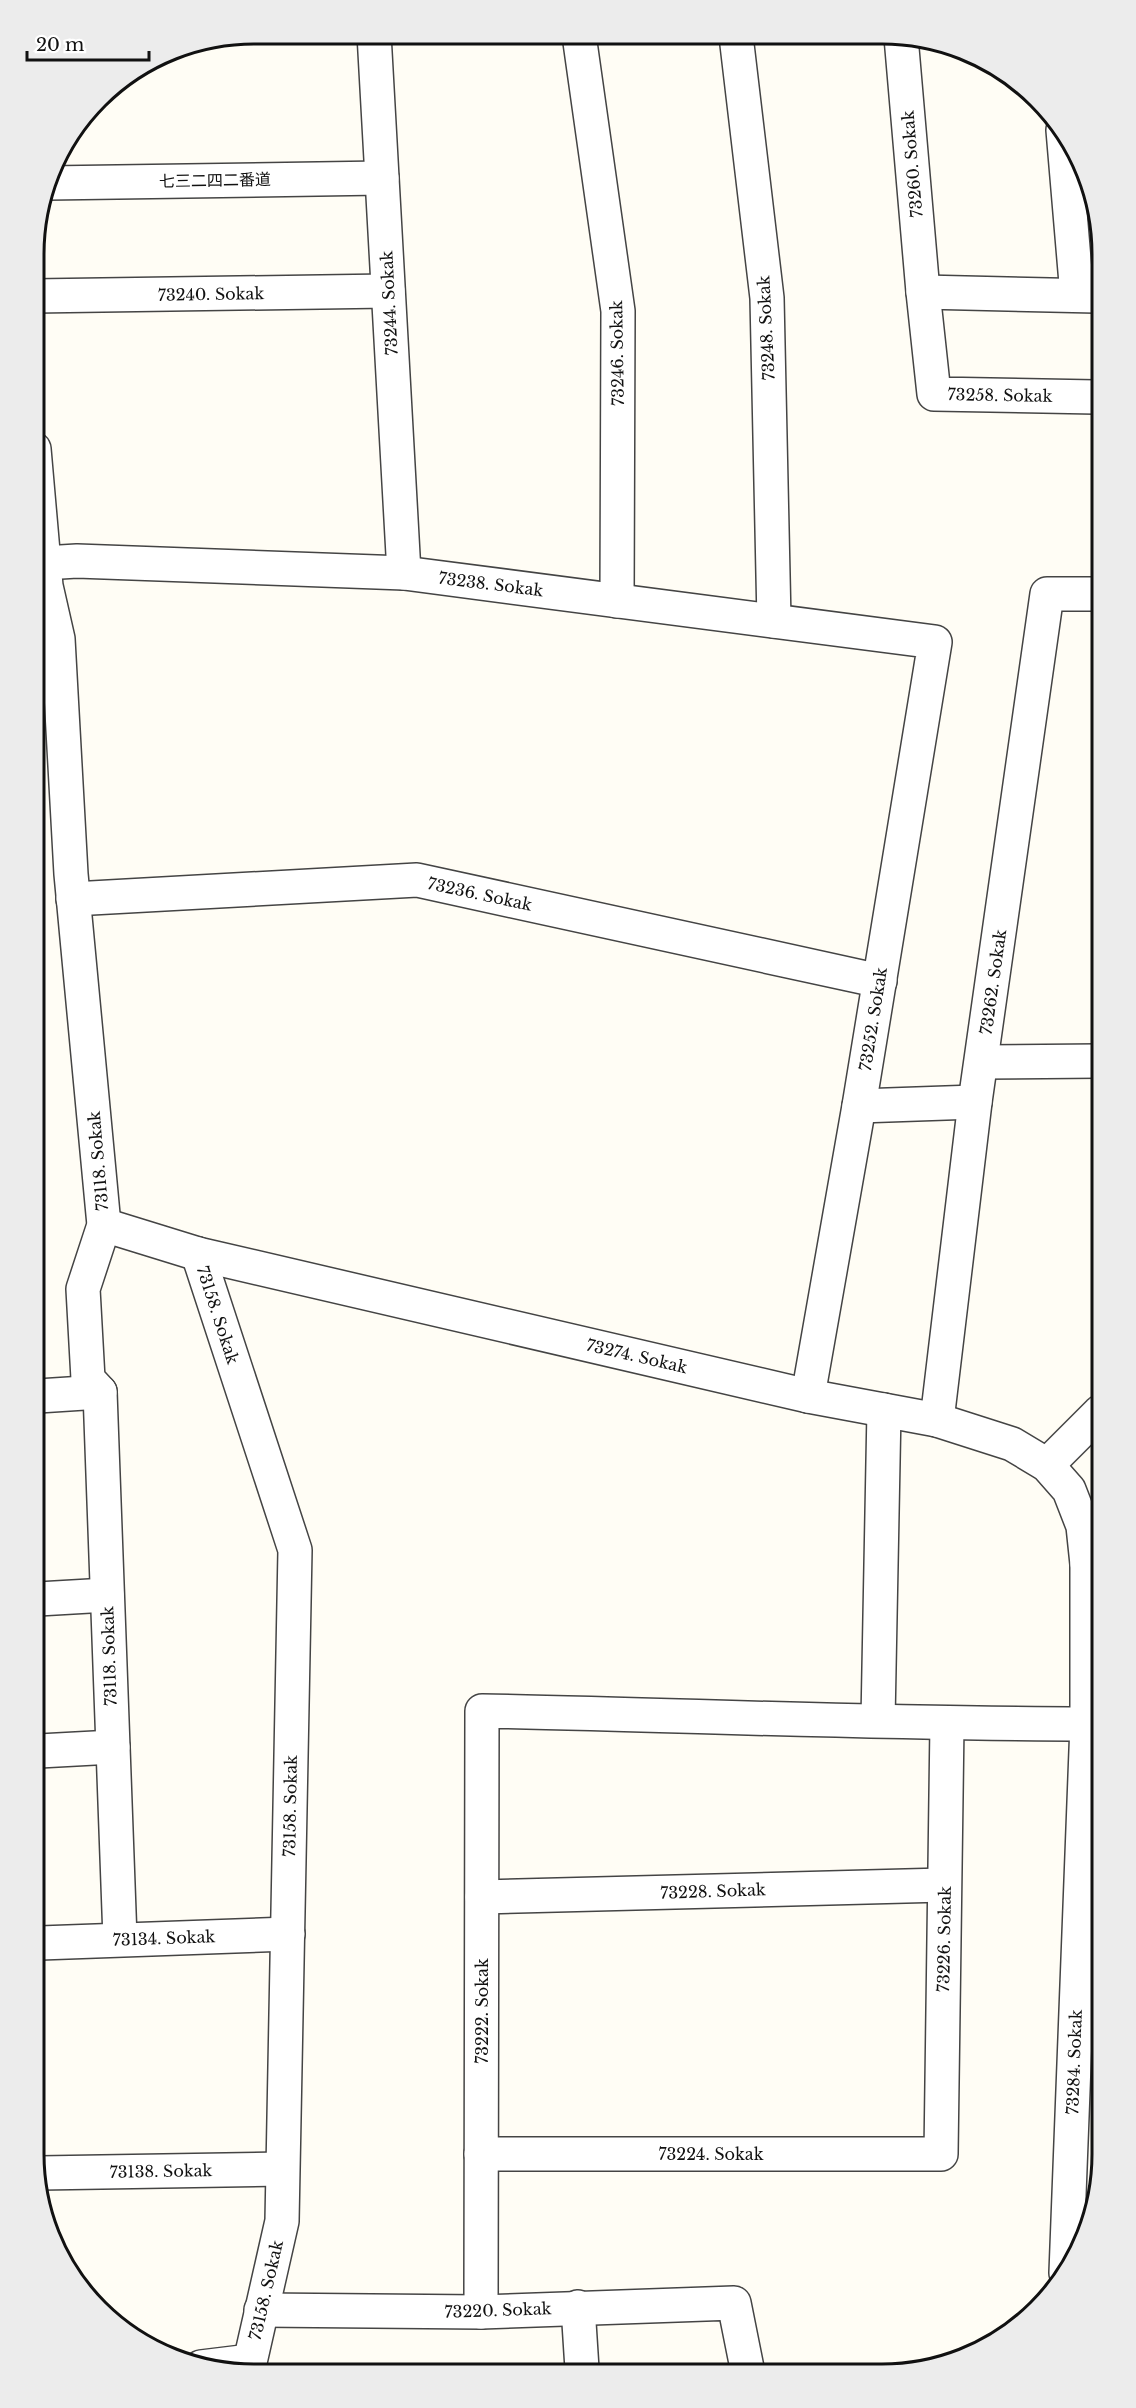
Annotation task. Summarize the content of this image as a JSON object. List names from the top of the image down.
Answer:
{
  "streets": {
    "street": [
      "73260. Sokak",
      "七三二四二番道",
      "73240. Sokak",
      "73244. Sokak",
      "73248. Sokak",
      "73246. Sokak",
      "73258. Sokak",
      "73238. Sokak",
      "73236. Sokak",
      "73262. Sokak",
      "73252. Sokak",
      "73118. Sokak",
      "73158. Sokak",
      "73274. Sokak",
      "73228. Sokak",
      "73134. Sokak",
      "73226. Sokak",
      "73222. Sokak",
      "73284. Sokak",
      "73224. Sokak",
      "73138. Sokak",
      "73220. Sokak"
    ]
  },
  "crossings": [
    ["73260. Sokak", "73258. Sokak"],
    ["七三二四二番道", "73244. Sokak"],
    ["73240. Sokak", "73244. Sokak"],
    ["73244. Sokak", "73238. Sokak"],
    ["73248. Sokak", "73238. Sokak"],
    ["73246. Sokak", "73238. Sokak"],
    ["73238. Sokak", "73252. Sokak"],
    ["73238. Sokak", "73118. Sokak"],
    ["73236. Sokak", "73252. Sokak"],
    ["73236. Sokak", "73118. Sokak"],
    ["73262. Sokak", "73274. Sokak"],
    ["73252. Sokak", "73274. Sokak"],
    ["73118. Sokak", "73274. Sokak"],
    ["73118. Sokak", "73134. Sokak"],
    ["73158. Sokak", "73274. Sokak"],
    ["73158. Sokak", "73134. Sokak"],
    ["73158. Sokak", "73138. Sokak"],
    ["73158. Sokak", "73220. Sokak"],
    ["73228. Sokak", "73226. Sokak"],
    ["73228. Sokak", "73222. Sokak"],
    ["73226. Sokak", "73224. Sokak"],
    ["73222. Sokak", "73224. Sokak"],
    ["73222. Sokak", "73220. Sokak"]
  ],
  "scale_bar": "20 m"
}
